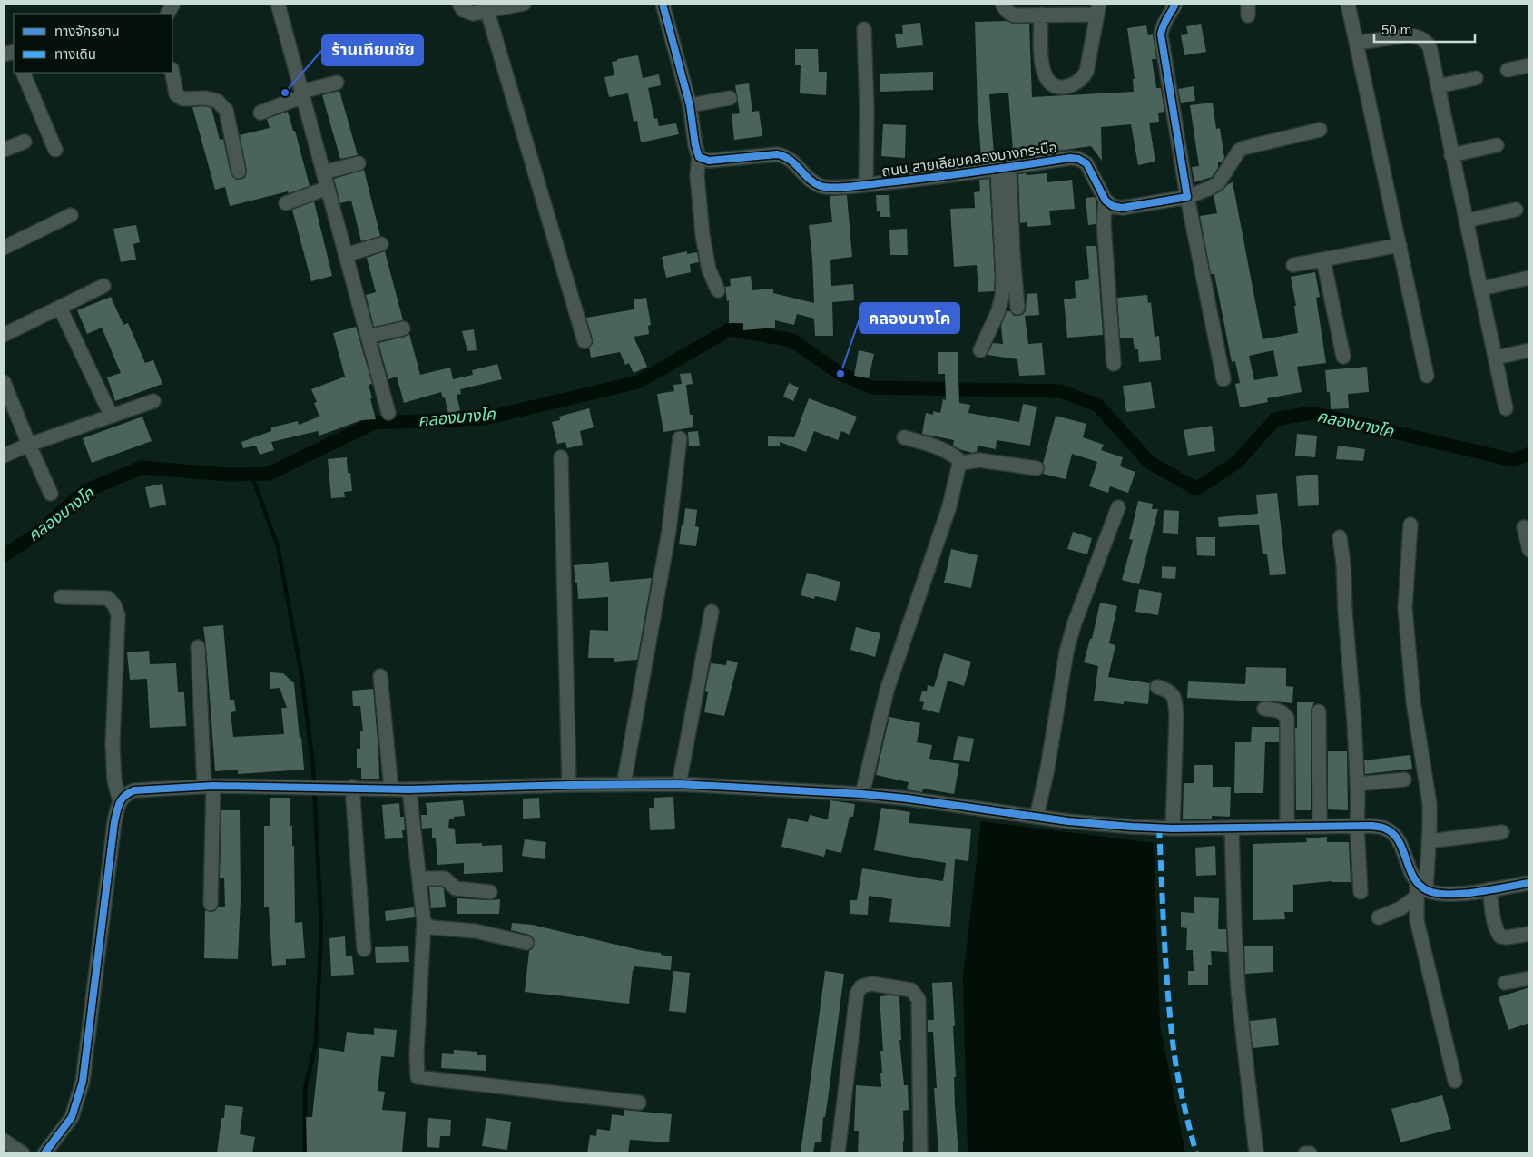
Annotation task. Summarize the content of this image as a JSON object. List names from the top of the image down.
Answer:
{
  "streets": {
    "street": ["ถนน สายเลียบคลองบางกระบือ"]
  },
  "water": ["คลองบางโค"],
  "places": ["ร้านเทียนชัย", "คลองบางโค"],
  "legend": ["ทางจักรยาน", "ทางเดิน"],
  "scale_bar": "50 m"
}
